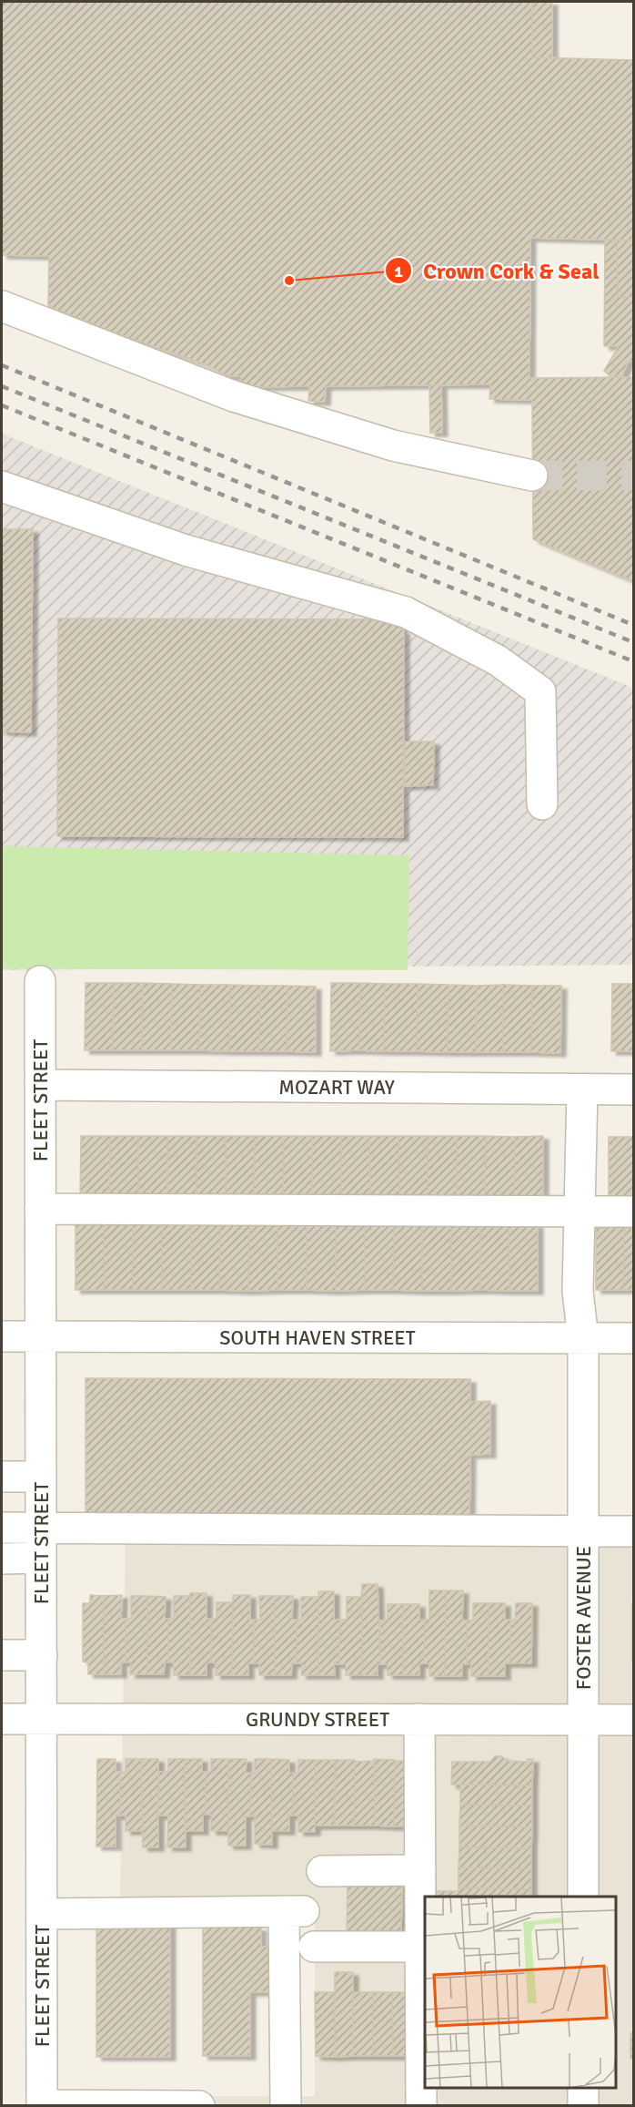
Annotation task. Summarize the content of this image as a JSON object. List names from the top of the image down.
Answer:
{
  "streets": {
    "street": [
      "MOZART WAY",
      "FLEET STREET",
      "SOUTH HAVEN STREET",
      "FOSTER AVENUE",
      "GRUNDY STREET"
    ]
  },
  "crossings": [
    ["MOZART WAY", "FLEET STREET"],
    ["MOZART WAY", "FOSTER AVENUE"],
    ["FLEET STREET", "SOUTH HAVEN STREET"],
    ["FLEET STREET", "GRUNDY STREET"],
    ["SOUTH HAVEN STREET", "FOSTER AVENUE"],
    ["FOSTER AVENUE", "GRUNDY STREET"]
  ],
  "places": ["Crown Cork & Seal"]
}
